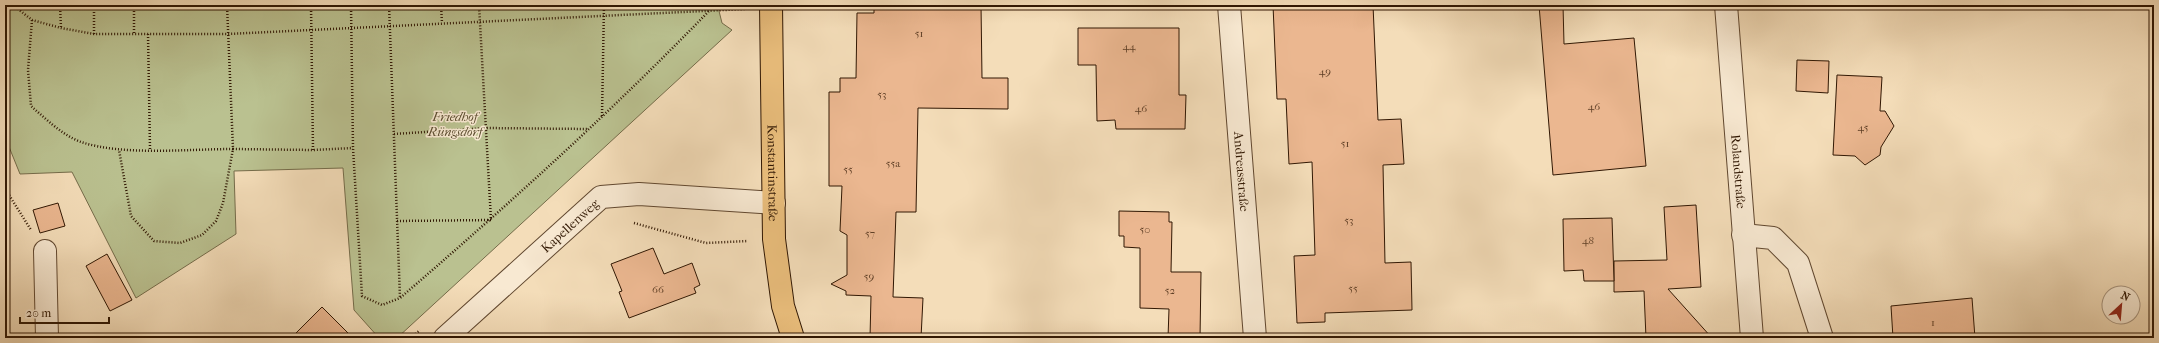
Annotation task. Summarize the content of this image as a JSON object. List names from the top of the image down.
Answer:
{
  "streets": {
    "main road": ["Konstantinstraße"],
    "street": ["Andreasstraße", "Rolandstraße", "Kapellenweg"]
  },
  "crossings": [
    ["Konstantinstraße", "Kapellenweg"]
  ],
  "parks": ["Friedhof Rüngsdorf"],
  "house_numbers": [
    "51",
    "44",
    "49",
    "53",
    "46",
    "46",
    "45",
    "51",
    "55a",
    "55",
    "53",
    "50",
    "57",
    "48",
    "59",
    "55",
    "66",
    "52",
    "1"
  ],
  "scale_bar": "20 m",
  "north": "top right"
}
